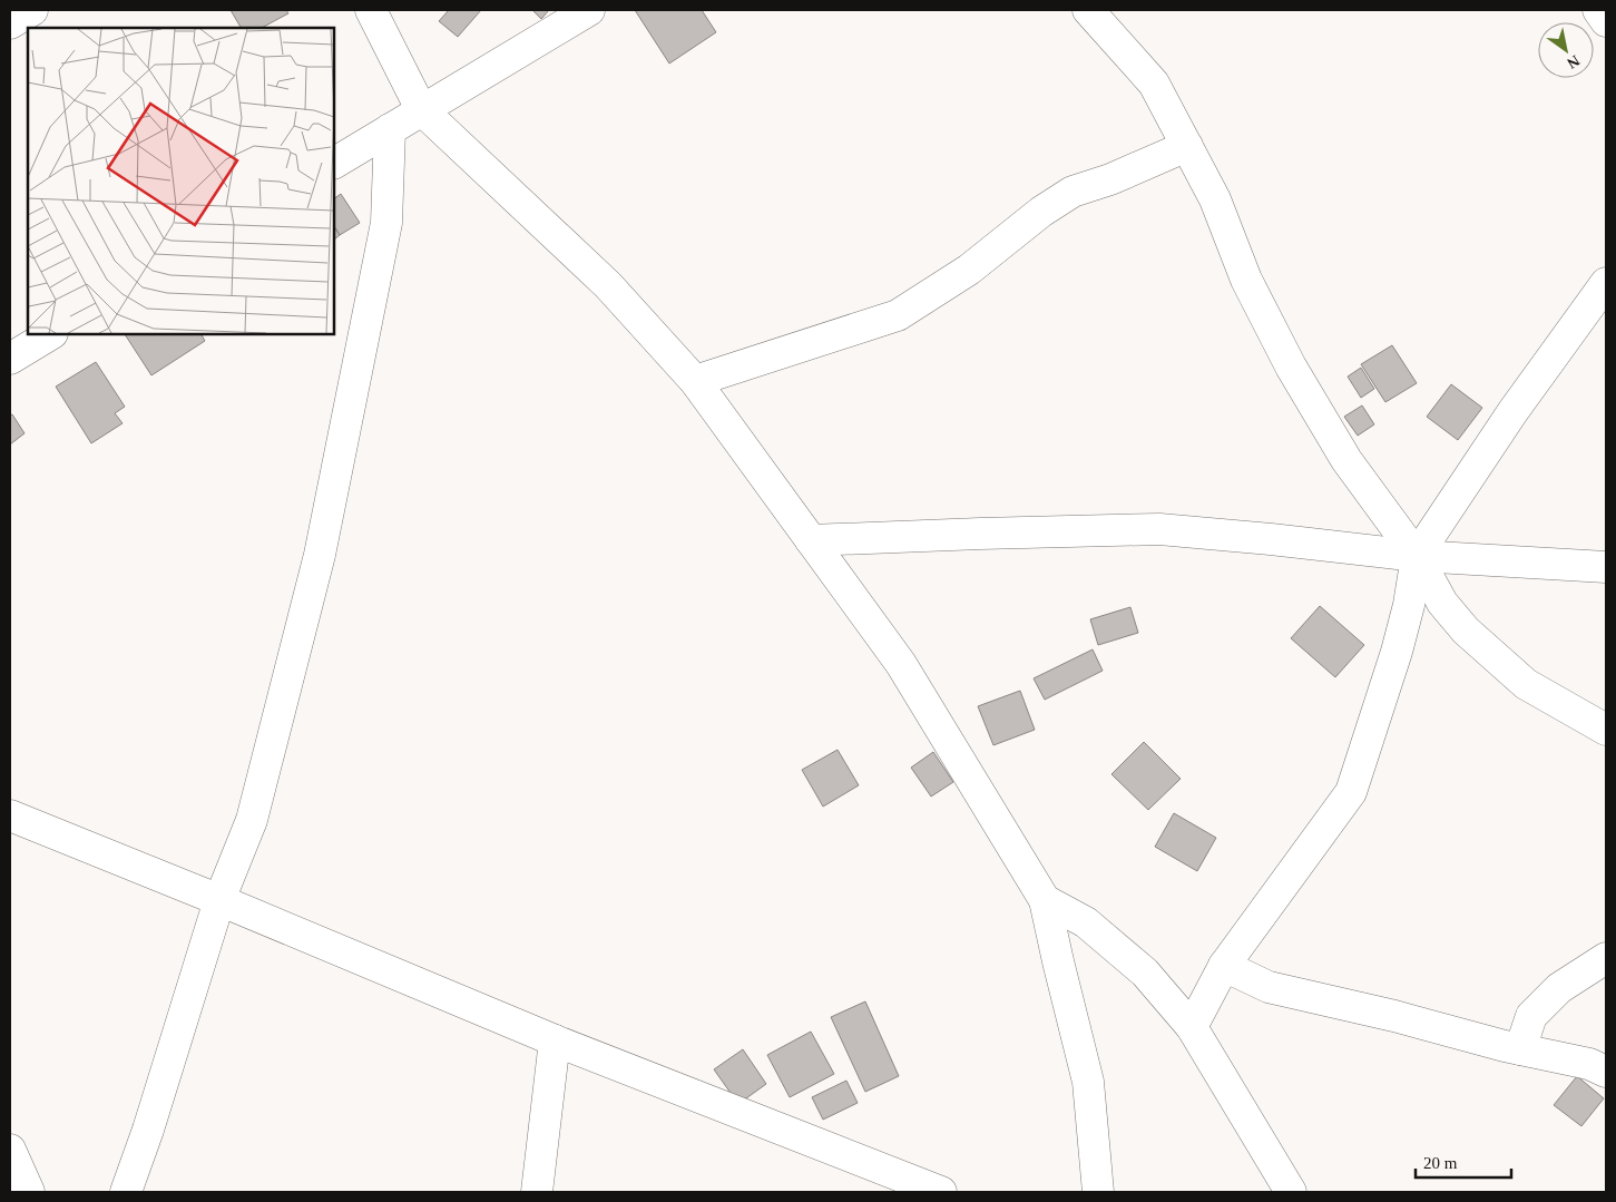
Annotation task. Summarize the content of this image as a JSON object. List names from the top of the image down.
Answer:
{
  "scale_bar": "20 m",
  "north": "bottom right"
}
